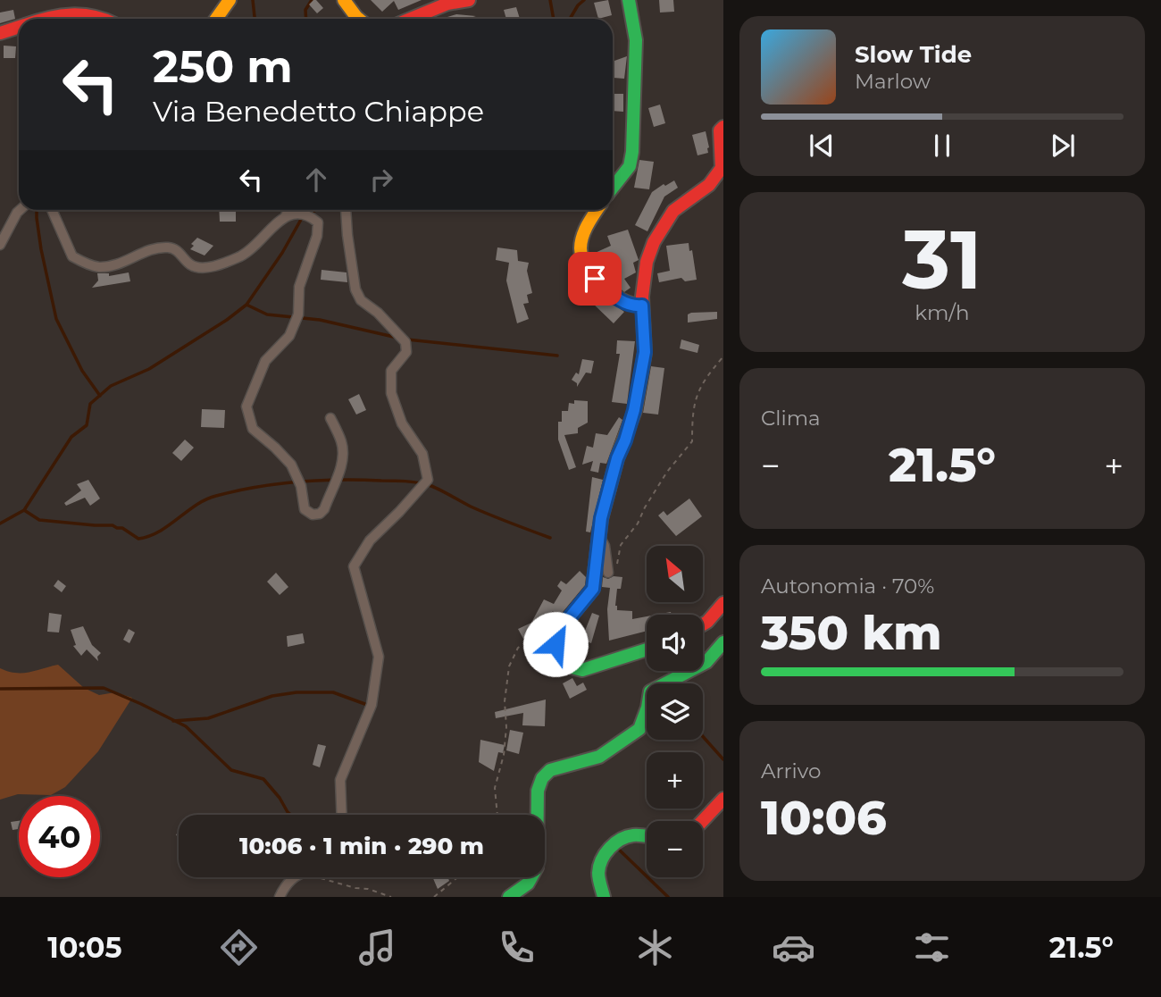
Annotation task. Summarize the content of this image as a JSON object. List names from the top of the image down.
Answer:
{
  "north": "top left",
  "page": {
    "turn": ["250 m", "Via Benedetto Chiappe"],
    "song": ["Slow Tide", "Marlow"],
    "tile": [
      ["31", "km/h"],
      "Clima",
      ["Autonomia · 70%", "350 km"],
      ["Arrivo", "10:06"]
    ],
    "heat": ["−", "21.5°", "+"],
    "map_buttons": ["+", "−"],
    "limit": "40",
    "trip": "10:06 · 1 min · 290 m",
    "tabs": ["10:05", "21.5°"]
  }
}
